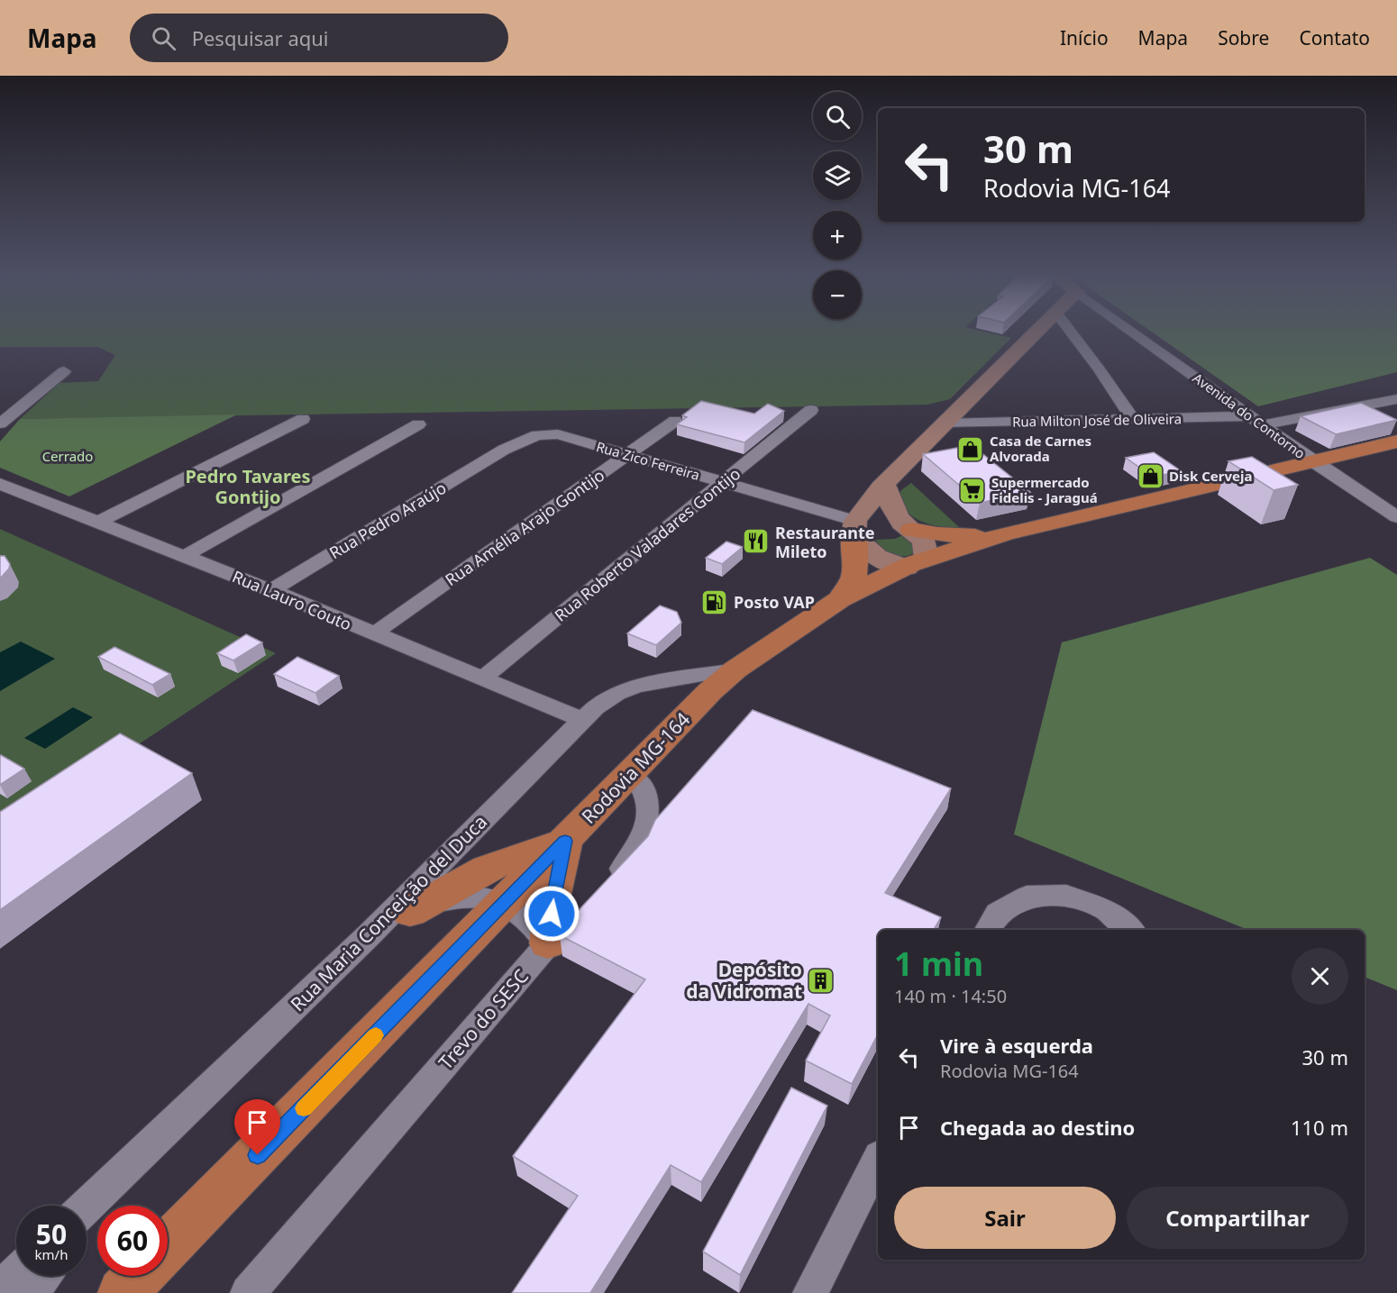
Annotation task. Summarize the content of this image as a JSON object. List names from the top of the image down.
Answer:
{
  "streets": {
    "main road": ["Rodovia MG-164"],
    "street": [
      "Avenida do Contorno",
      "Rua Milton José de Oliveira",
      "Rua Zico Ferreira",
      "Rua Pedro Araújo",
      "Rua Amélia Arajo Gontijo",
      "Rua Roberto Valadares Gontijo",
      "Rua Lauro Couto",
      "Rua Maria Conceição del Duca",
      "Trevo do SESC"
    ]
  },
  "crossings": [
    ["Avenida do Contorno", "Rua Milton José de Oliveira"],
    ["Rua Zico Ferreira", "Rua Pedro Araújo"],
    ["Rua Zico Ferreira", "Rua Amélia Arajo Gontijo"],
    ["Rua Zico Ferreira", "Rua Roberto Valadares Gontijo"],
    ["Rua Pedro Araújo", "Rua Lauro Couto"],
    ["Rua Amélia Arajo Gontijo", "Rua Lauro Couto"],
    ["Rua Roberto Valadares Gontijo", "Rua Lauro Couto"],
    ["Rua Lauro Couto", "Rua Maria Conceição del Duca"],
    ["Rodovia MG-164", "Rua Maria Conceição del Duca"]
  ],
  "districts": ["Pedro Tavares Gontijo"],
  "parks": ["Cerrado"],
  "places": {
    "shop": ["Casa de Carnes Alvorada", "Disk Cerveja"],
    "supermarket": ["Supermercado Fidelis - Jaraguá"],
    "restaurant": ["Restaurante Mileto"],
    "fuel station": ["Posto VAP"],
    "building": ["Depósito da Vidromat"]
  },
  "page": {
    "header": "Mapa",
    "search": "Pesquisar aqui",
    "nav": [
      "Início",
      "Mapa",
      "Sobre",
      "Contato"
    ],
    "map_buttons": ["+", "−"],
    "turn": ["30 m", "Rodovia MG-164"],
    "heading": ["1 min", "140 m · 14:50"],
    "list": [
      {
        "name": "Vire à esquerda",
        "note": "Rodovia MG-164",
        "value": "30 m"
      },
      {
        "name": "Chegada ao destino",
        "value": "110 m"
      }
    ],
    "buttons": ["Sair", "Compartilhar"],
    "speed": "50 km/h",
    "limit": "60"
  }
}
